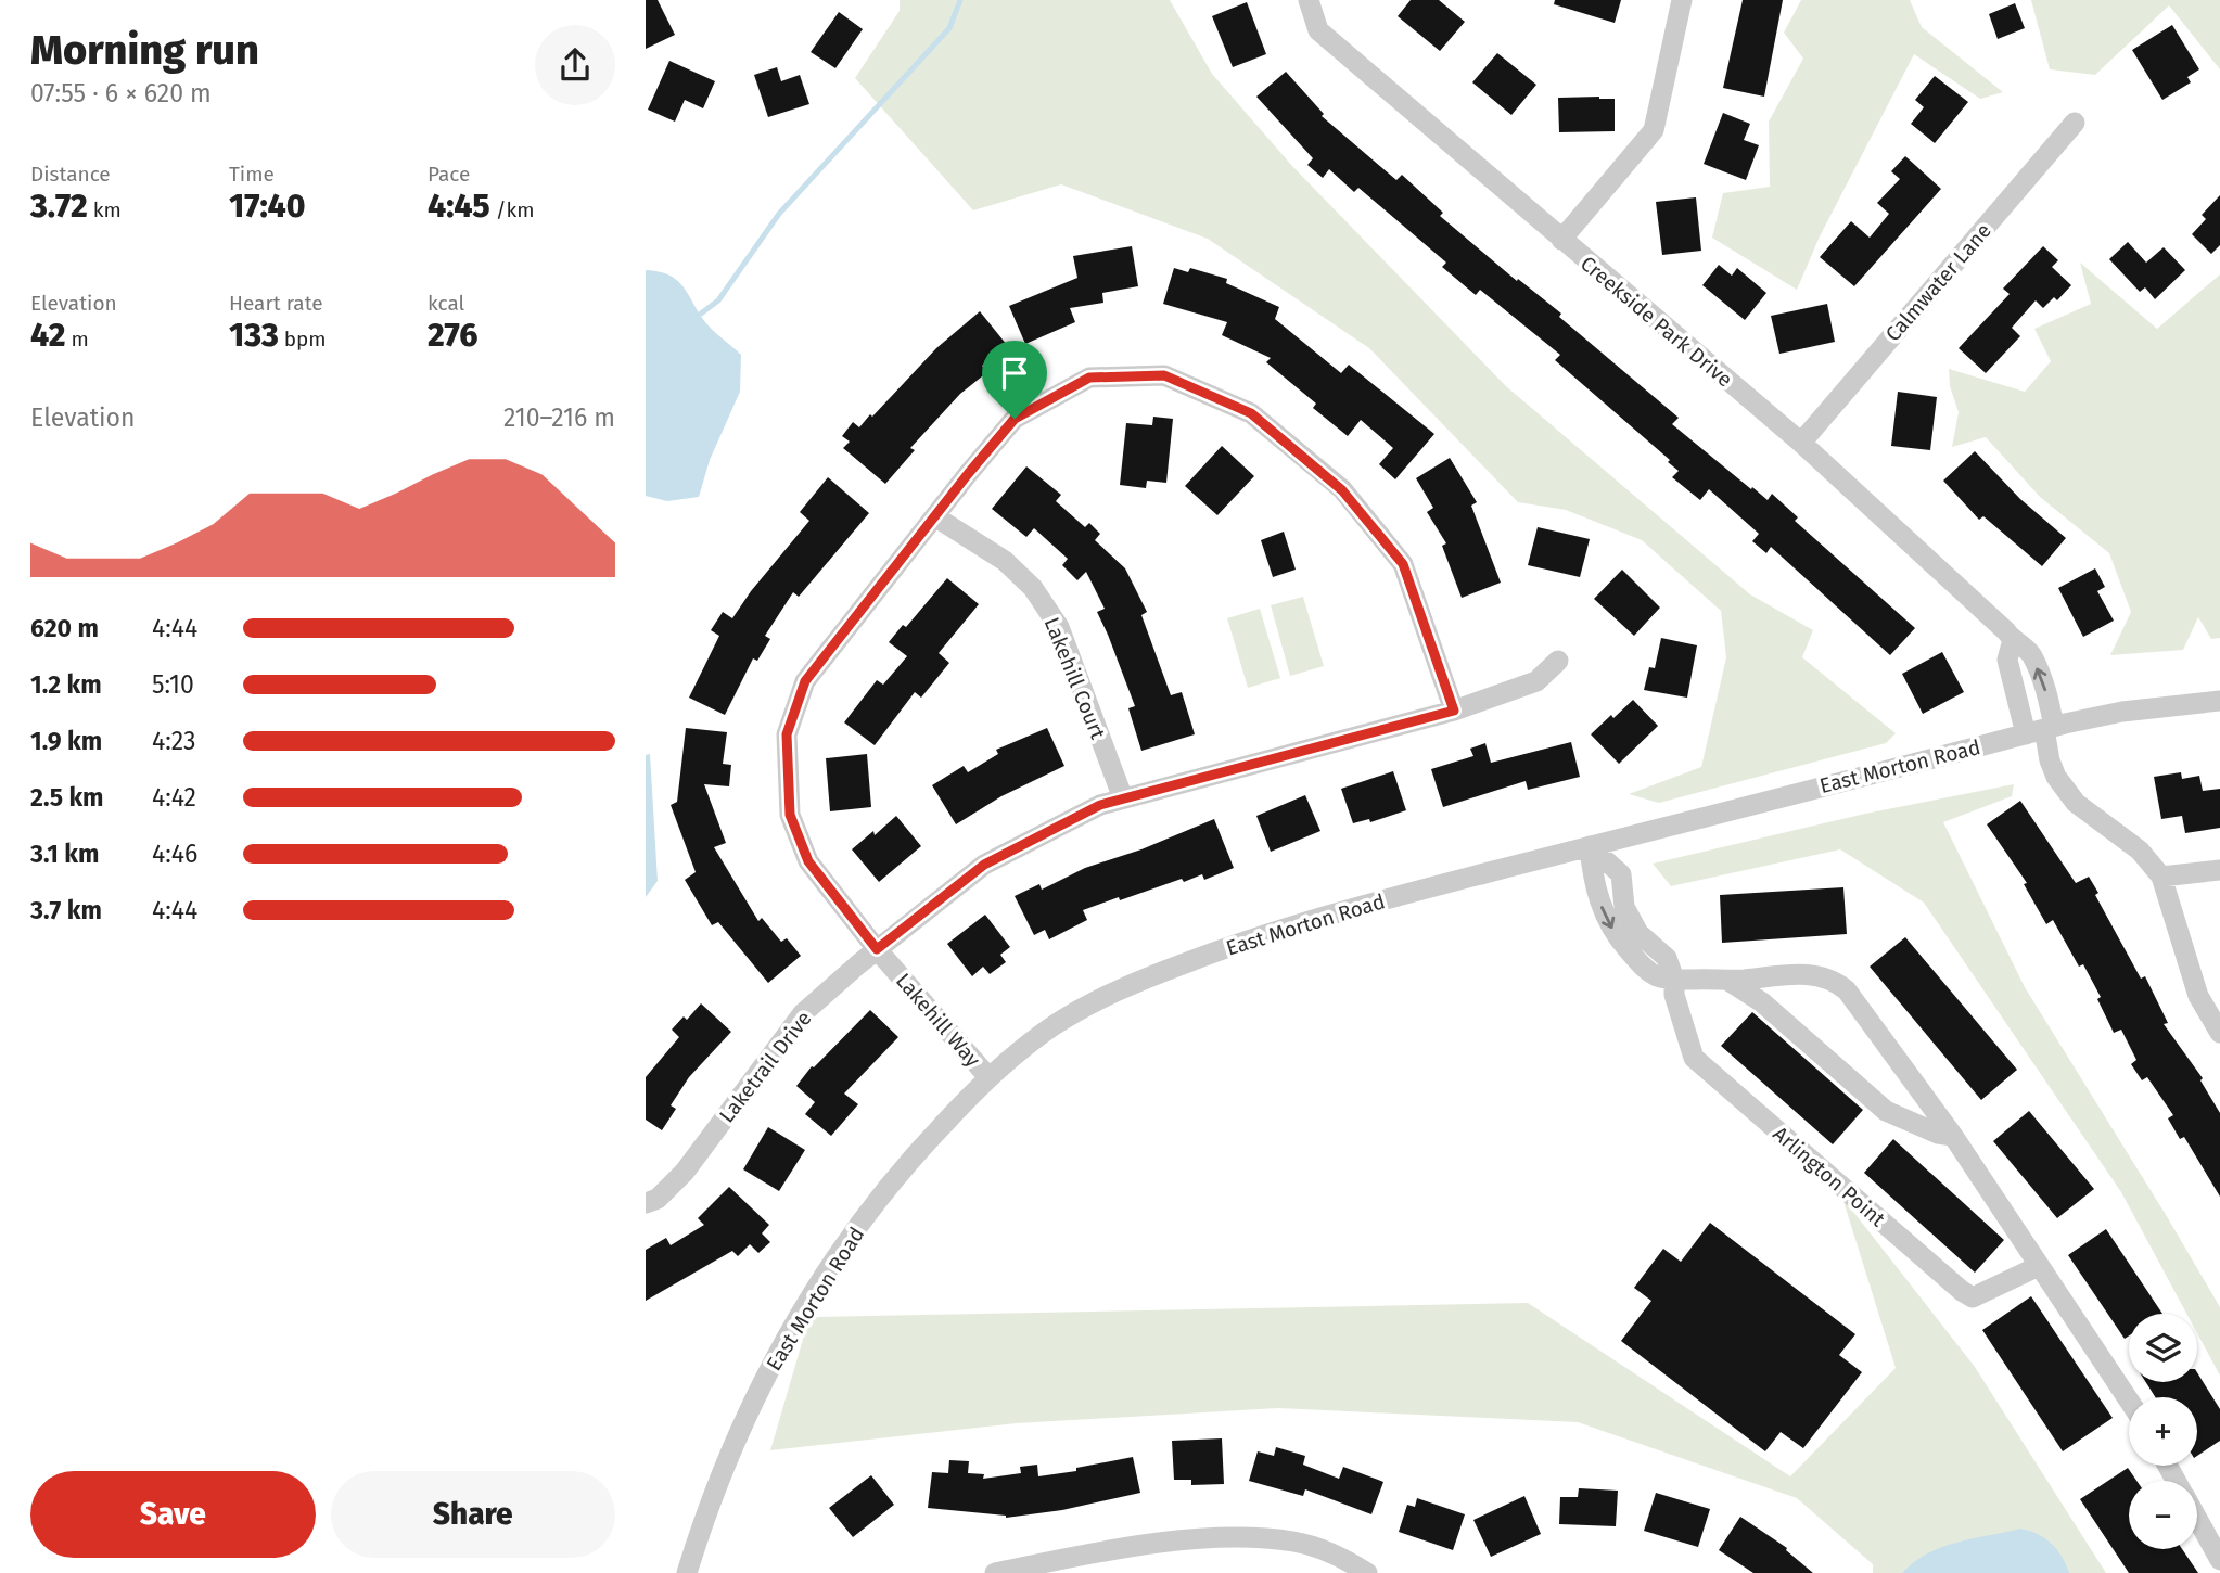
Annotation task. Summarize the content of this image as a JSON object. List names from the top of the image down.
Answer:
{
  "streets": {
    "street": [
      "Calmwater Lane",
      "Creekside Park Drive",
      "Lakehill Court",
      "East Morton Road",
      "Lakehill Way",
      "Laketrail Drive",
      "Arlington Point"
    ]
  },
  "crossings": [
    ["Calmwater Lane", "Creekside Park Drive"],
    ["Creekside Park Drive", "East Morton Road"],
    ["Lakehill Court", "Lakehill Way"],
    ["Lakehill Court", "Laketrail Drive"],
    ["East Morton Road", "Lakehill Way"],
    ["Lakehill Way", "Laketrail Drive"]
  ],
  "page": {
    "heading": ["Morning run", "07:55 · 6 × 620 m"],
    "stats": [
      ["Distance", "3.72 km"],
      ["Time", "17:40"],
      ["Pace", "4:45 /km"],
      ["Elevation", "42 m"],
      ["Heart rate", "133 bpm"],
      ["kcal", "276"]
    ],
    "chart": ["Elevation", "210–216 m"],
    "list": [
      {
        "name": "620 m",
        "note": "4:44"
      },
      {
        "name": "1.2 km",
        "note": "5:10"
      },
      {
        "name": "1.9 km",
        "note": "4:23"
      },
      {
        "name": "2.5 km",
        "note": "4:42"
      },
      {
        "name": "3.1 km",
        "note": "4:46"
      },
      {
        "name": "3.7 km",
        "note": "4:44"
      }
    ],
    "map_buttons": ["+", "−"],
    "buttons": ["Save", "Share"]
  }
}
